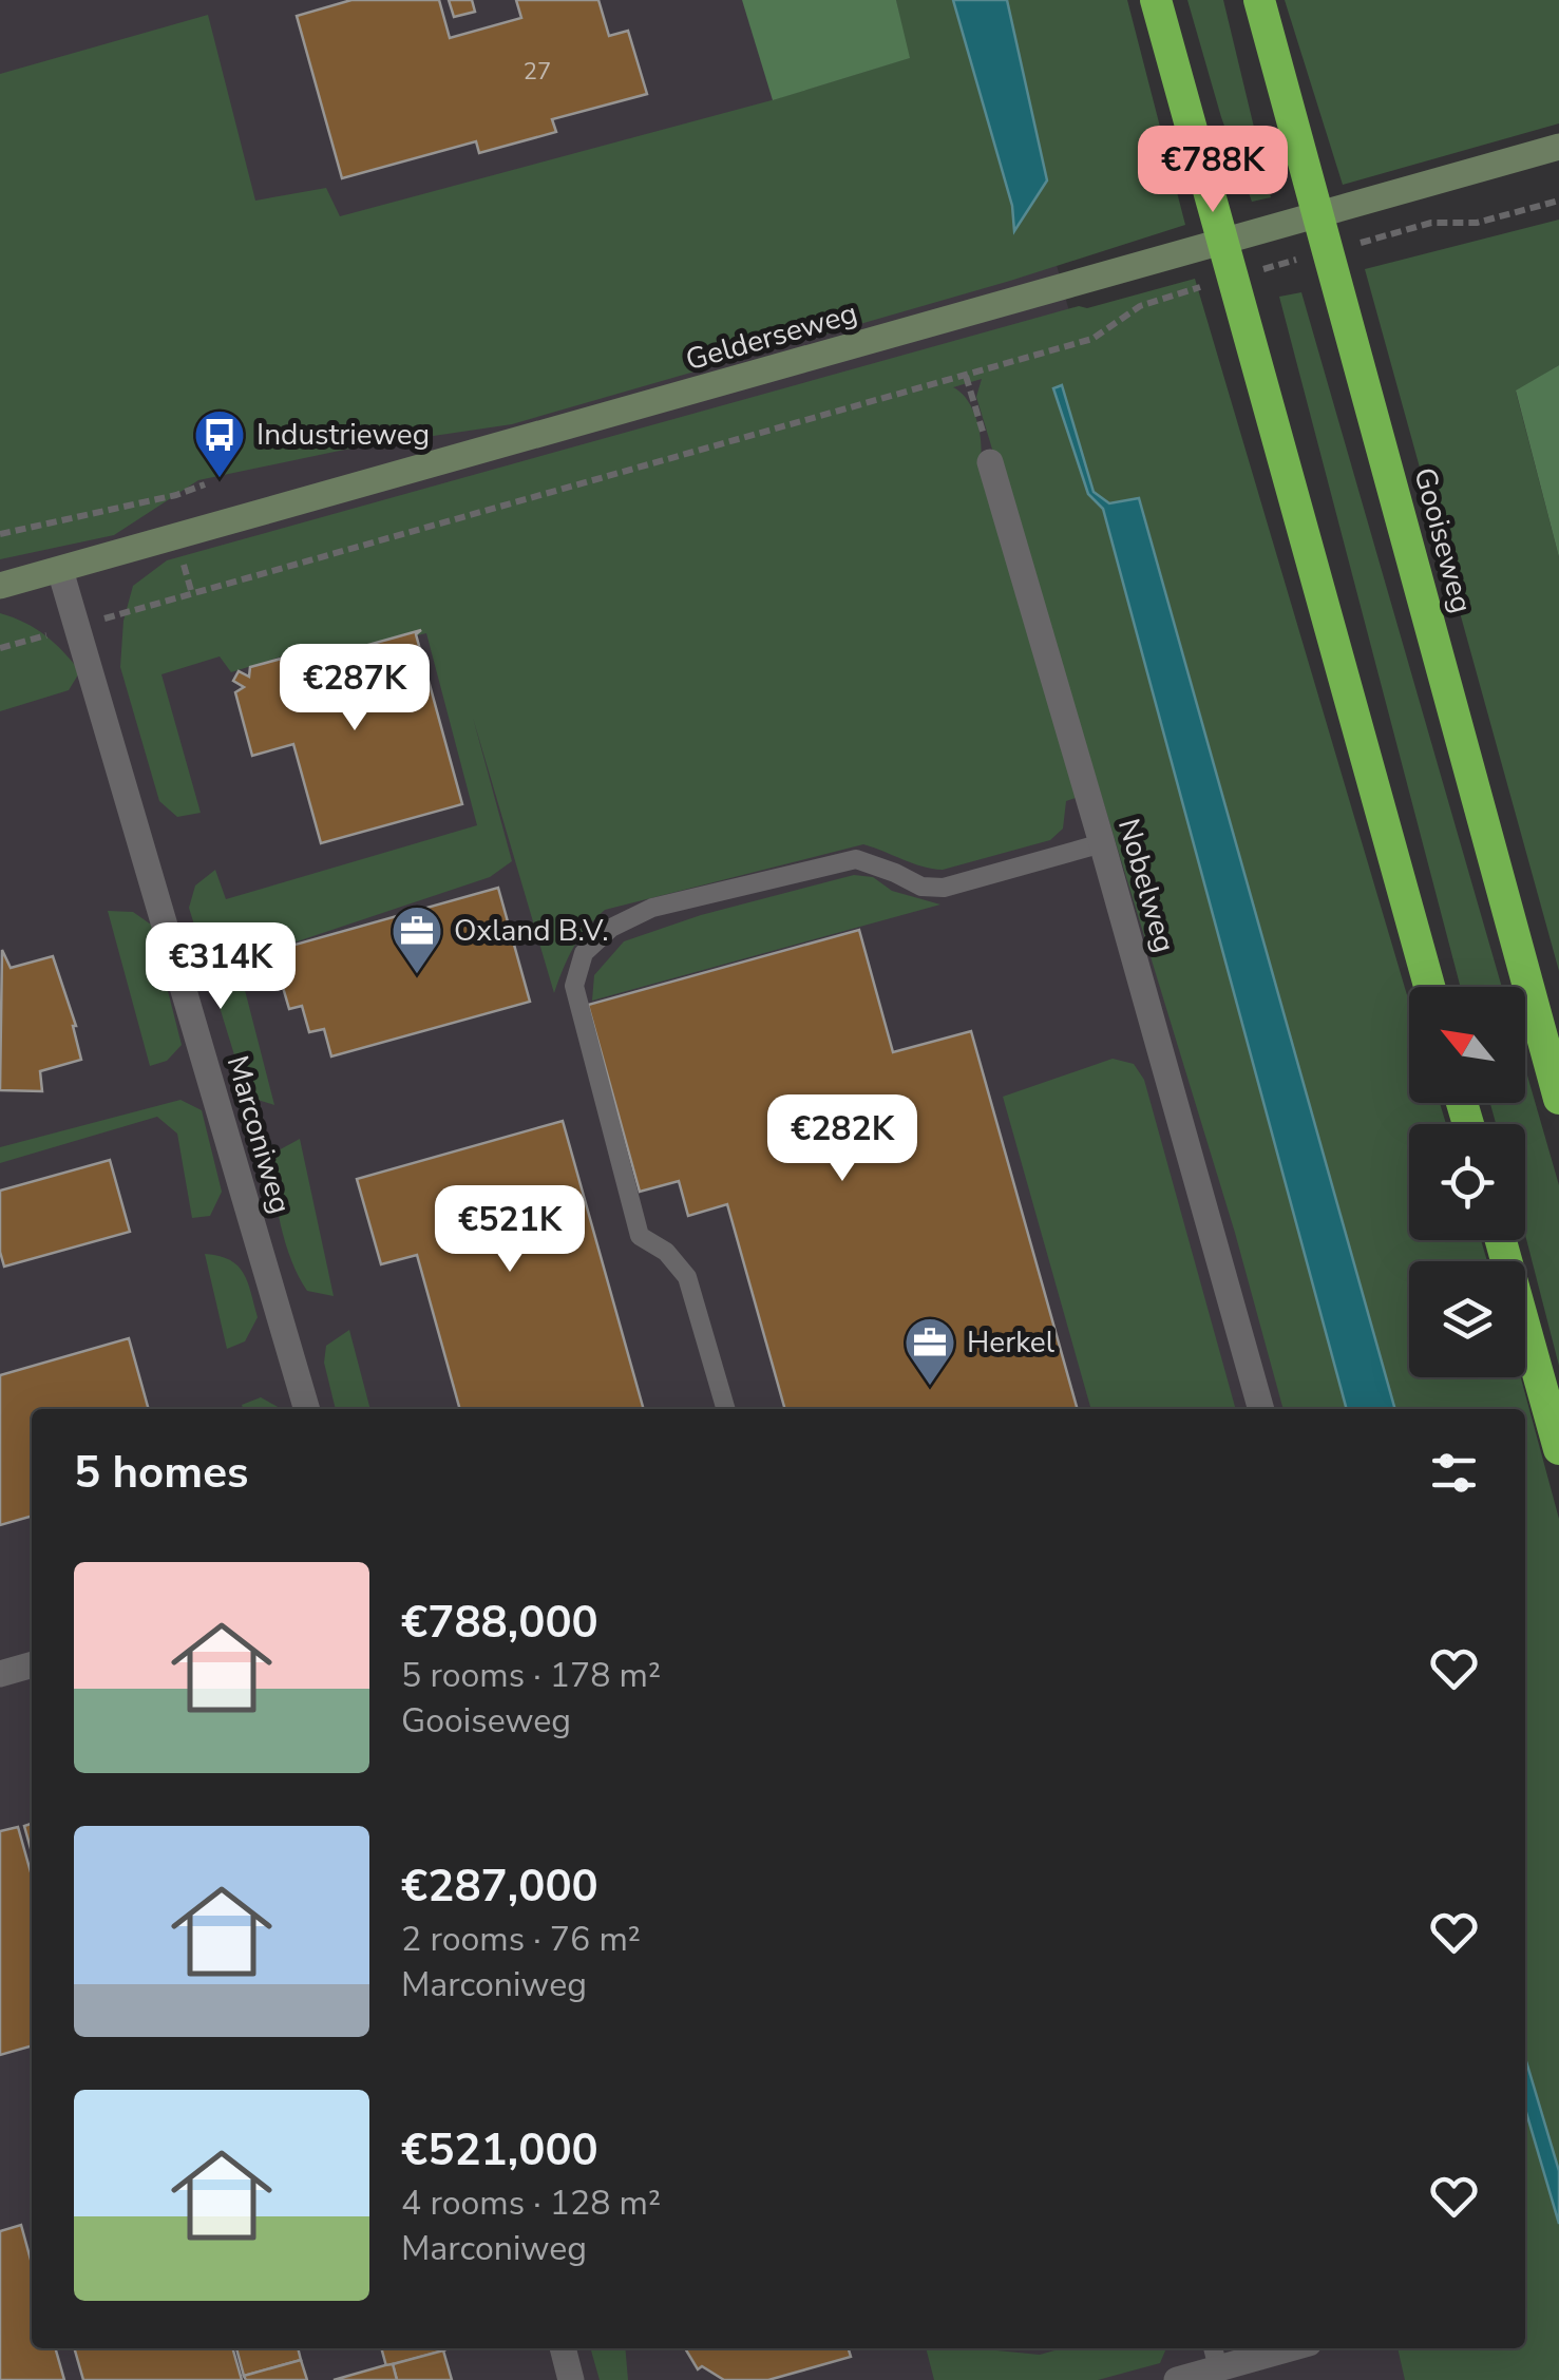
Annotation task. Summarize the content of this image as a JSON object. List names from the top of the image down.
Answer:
{
  "streets": {
    "highway": ["Gooiseweg"],
    "street": ["Gelderseweg", "Nobelweg", "Marconiweg"]
  },
  "crossings": [
    ["Gelderseweg", "Marconiweg"]
  ],
  "places": {
    "bus stop": ["Industrieweg"],
    "office": ["Oxland B.V.", "Herkel"]
  },
  "house_numbers": ["27"],
  "north": "top left",
  "page": {
    "price": [
      "€788K",
      "€287K",
      "€314K",
      "€282K",
      "€521K"
    ],
    "heading": "5 homes",
    "list": [
      {
        "name": "€788,000",
        "note": "5 rooms · 178 m² · Gooiseweg"
      },
      {
        "name": "€287,000",
        "note": "2 rooms · 76 m² · Marconiweg"
      },
      {
        "name": "€521,000",
        "note": "4 rooms · 128 m² · Marconiweg"
      }
    ]
  }
}
